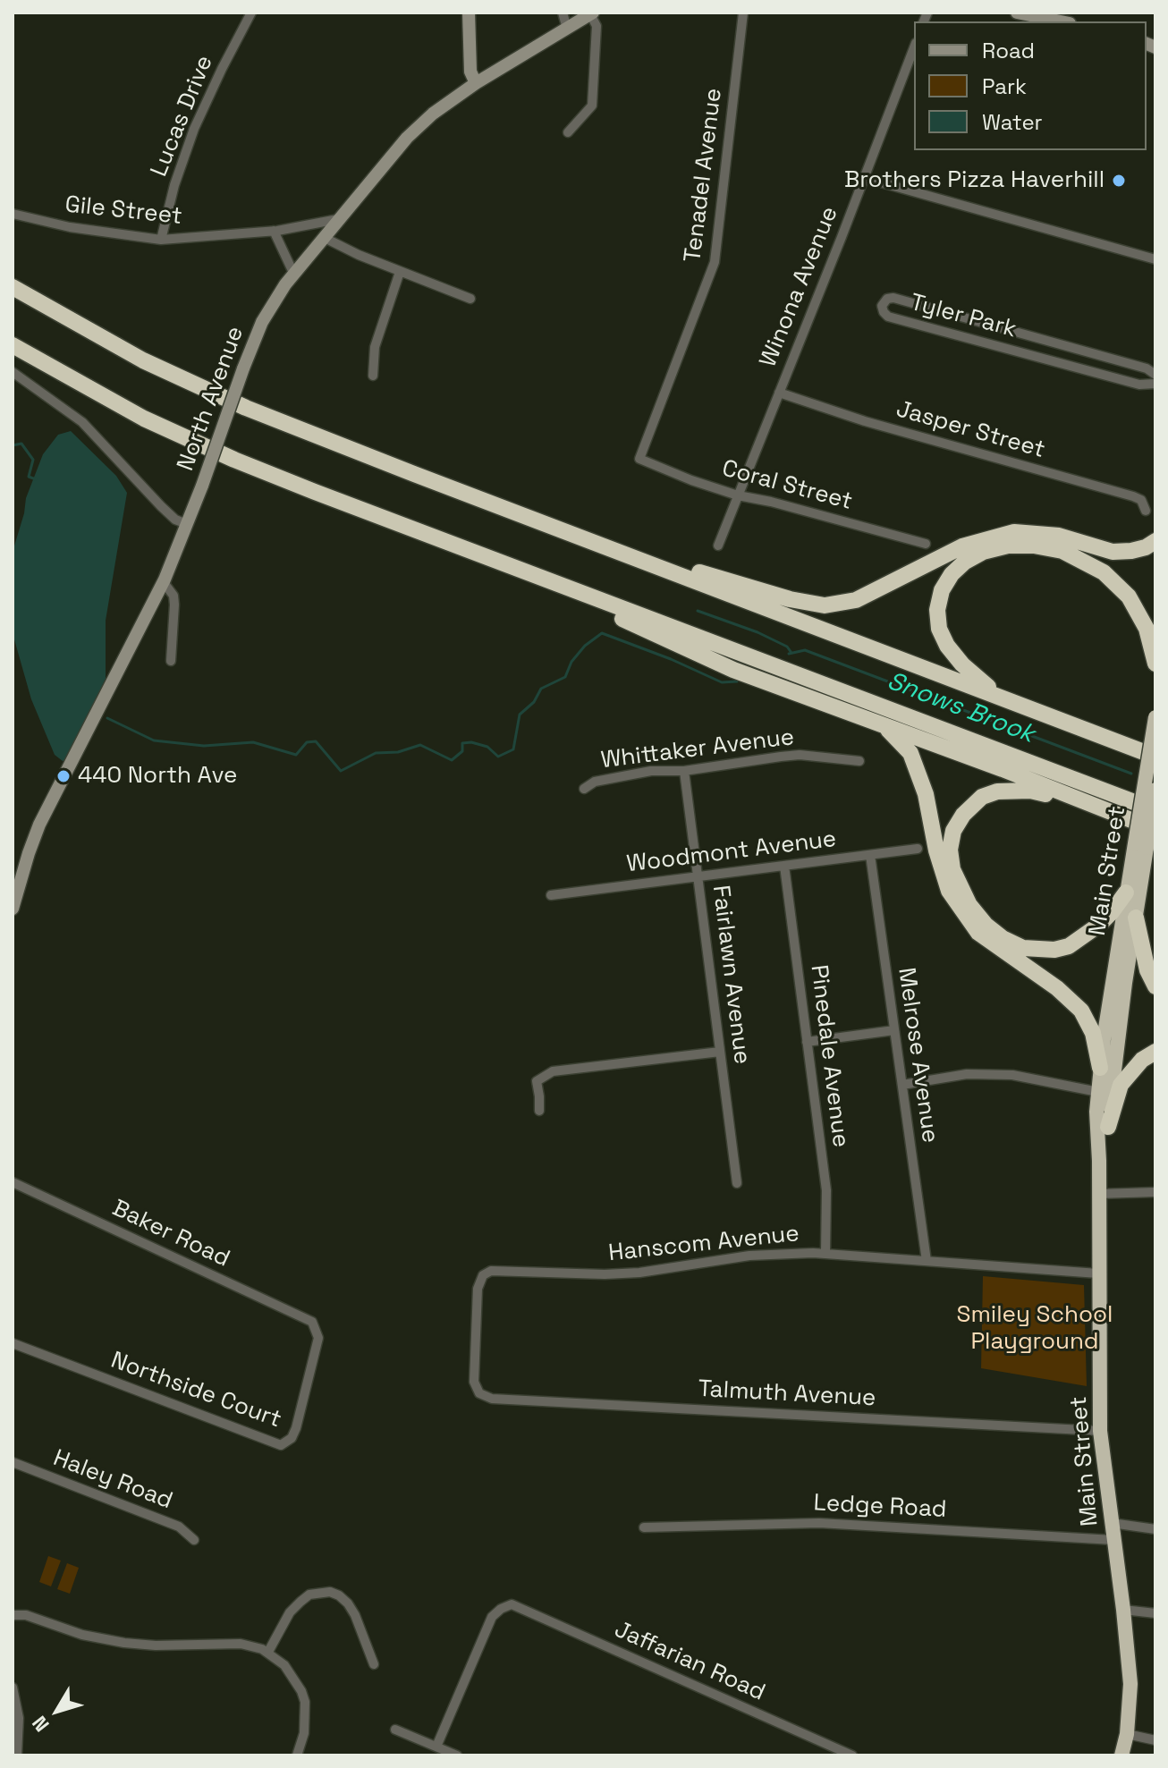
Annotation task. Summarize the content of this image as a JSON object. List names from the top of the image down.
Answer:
{
  "streets": {
    "highway": ["Main Street"],
    "main road": ["North Avenue"],
    "street": [
      "Lucas Drive",
      "Tenadel Avenue",
      "Gile Street",
      "Winona Avenue",
      "Tyler Park",
      "Jasper Street",
      "Coral Street",
      "Whittaker Avenue",
      "Woodmont Avenue",
      "Fairlawn Avenue",
      "Melrose Avenue",
      "Pinedale Avenue",
      "Baker Road",
      "Hanscom Avenue",
      "Northside Court",
      "Talmuth Avenue",
      "Haley Road",
      "Ledge Road",
      "Jaffarian Road"
    ]
  },
  "crossings": [
    ["Lucas Drive", "Gile Street"],
    ["Tenadel Avenue", "Coral Street"],
    ["Gile Street", "North Avenue"],
    ["Winona Avenue", "Jasper Street"],
    ["Winona Avenue", "Coral Street"],
    ["Whittaker Avenue", "Fairlawn Avenue"],
    ["Woodmont Avenue", "Fairlawn Avenue"],
    ["Woodmont Avenue", "Melrose Avenue"],
    ["Woodmont Avenue", "Pinedale Avenue"],
    ["Main Street", "Hanscom Avenue"],
    ["Main Street", "Talmuth Avenue"],
    ["Main Street", "Ledge Road"],
    ["Melrose Avenue", "Hanscom Avenue"],
    ["Pinedale Avenue", "Hanscom Avenue"],
    ["Baker Road", "Northside Court"],
    ["Hanscom Avenue", "Talmuth Avenue"]
  ],
  "water": ["Snows Brook"],
  "parks": ["Smiley School Playground"],
  "places": ["Brothers Pizza Haverhill", "440 North Ave"],
  "legend": ["Road", "Park", "Water"],
  "north": "bottom left"
}
